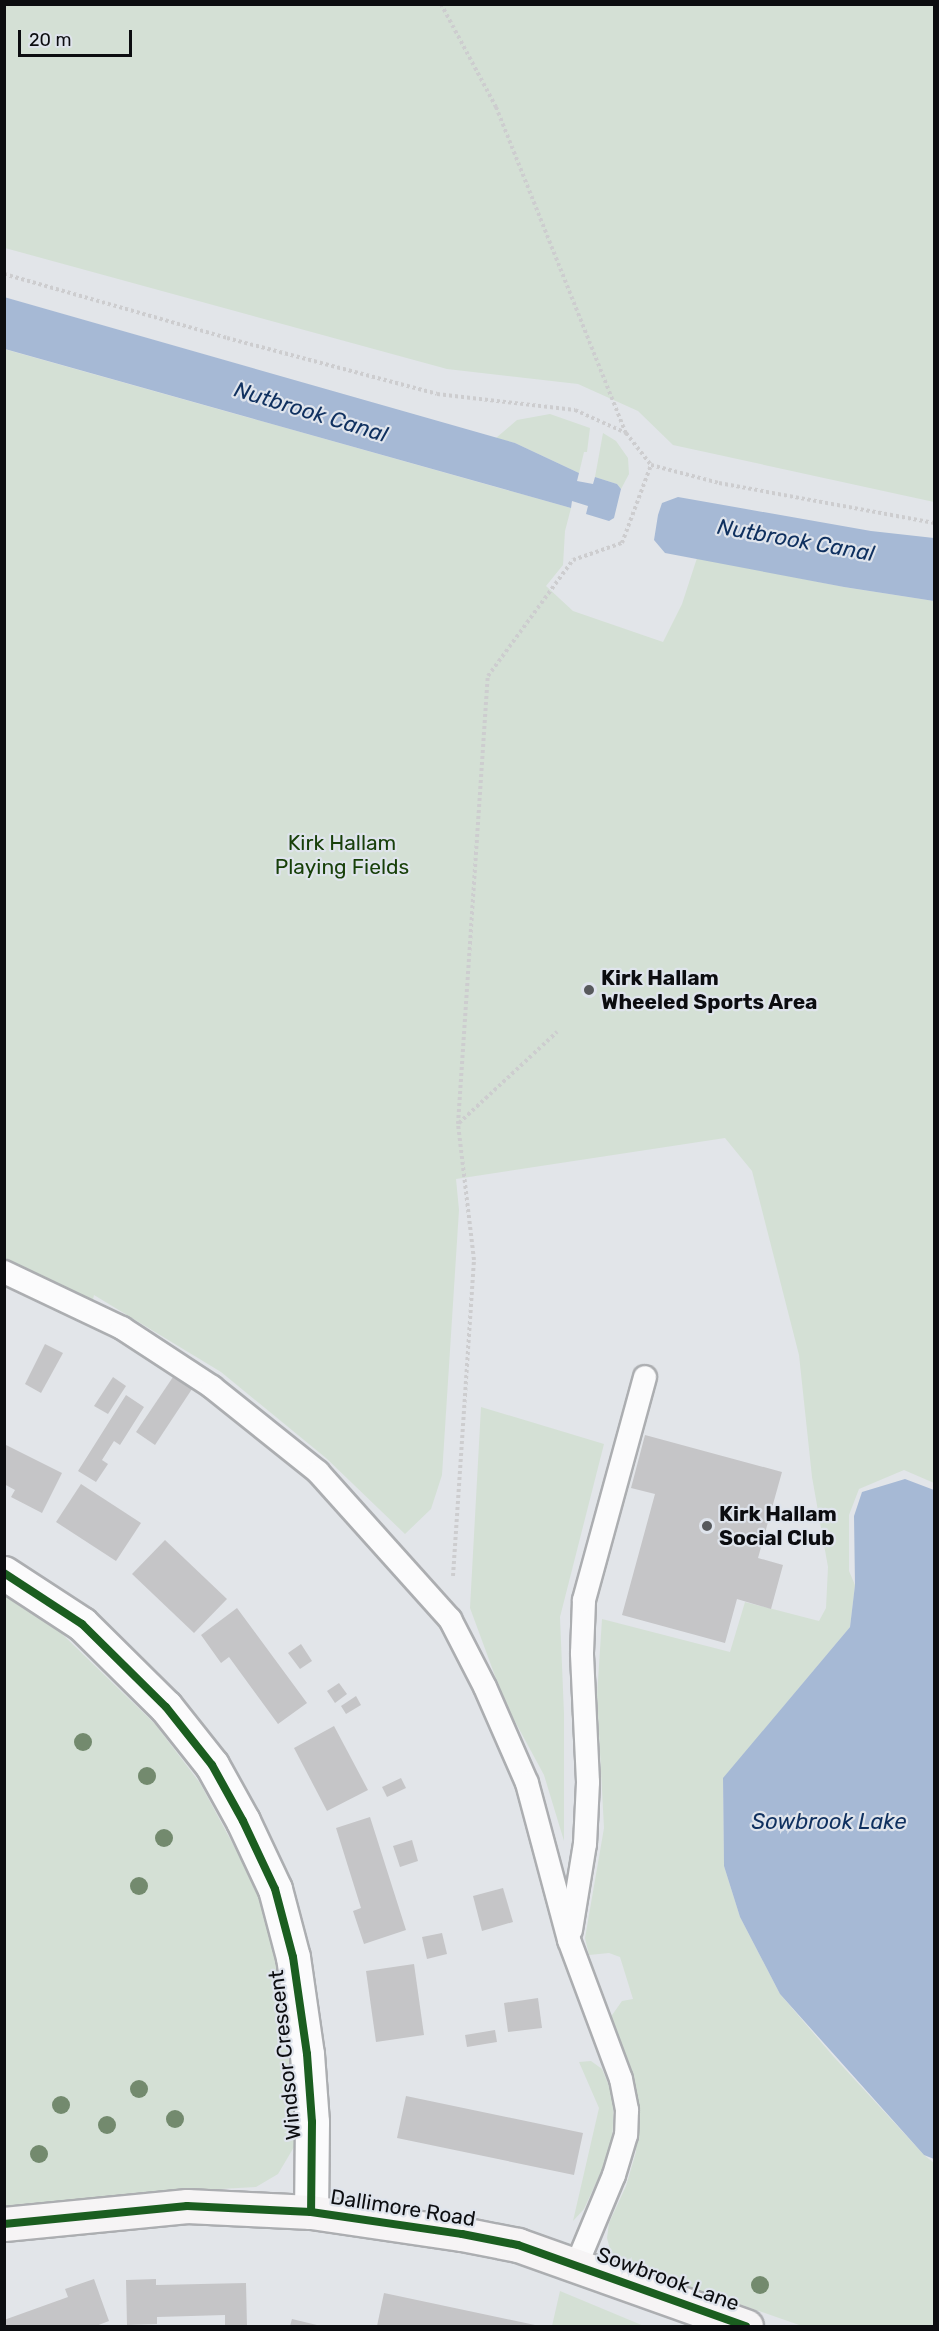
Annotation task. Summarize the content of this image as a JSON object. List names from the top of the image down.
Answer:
{
  "streets": {
    "street": ["Windsor Crescent", "Dallimore Road", "Sowbrook Lane"]
  },
  "crossings": [
    ["Windsor Crescent", "Dallimore Road"],
    ["Dallimore Road", "Sowbrook Lane"]
  ],
  "water": ["Nutbrook Canal", "Sowbrook Lake"],
  "parks": ["Kirk Hallam Playing Fields"],
  "places": ["Kirk Hallam Wheeled Sports Area", "Kirk Hallam Social Club"],
  "scale_bar": "20 m"
}
